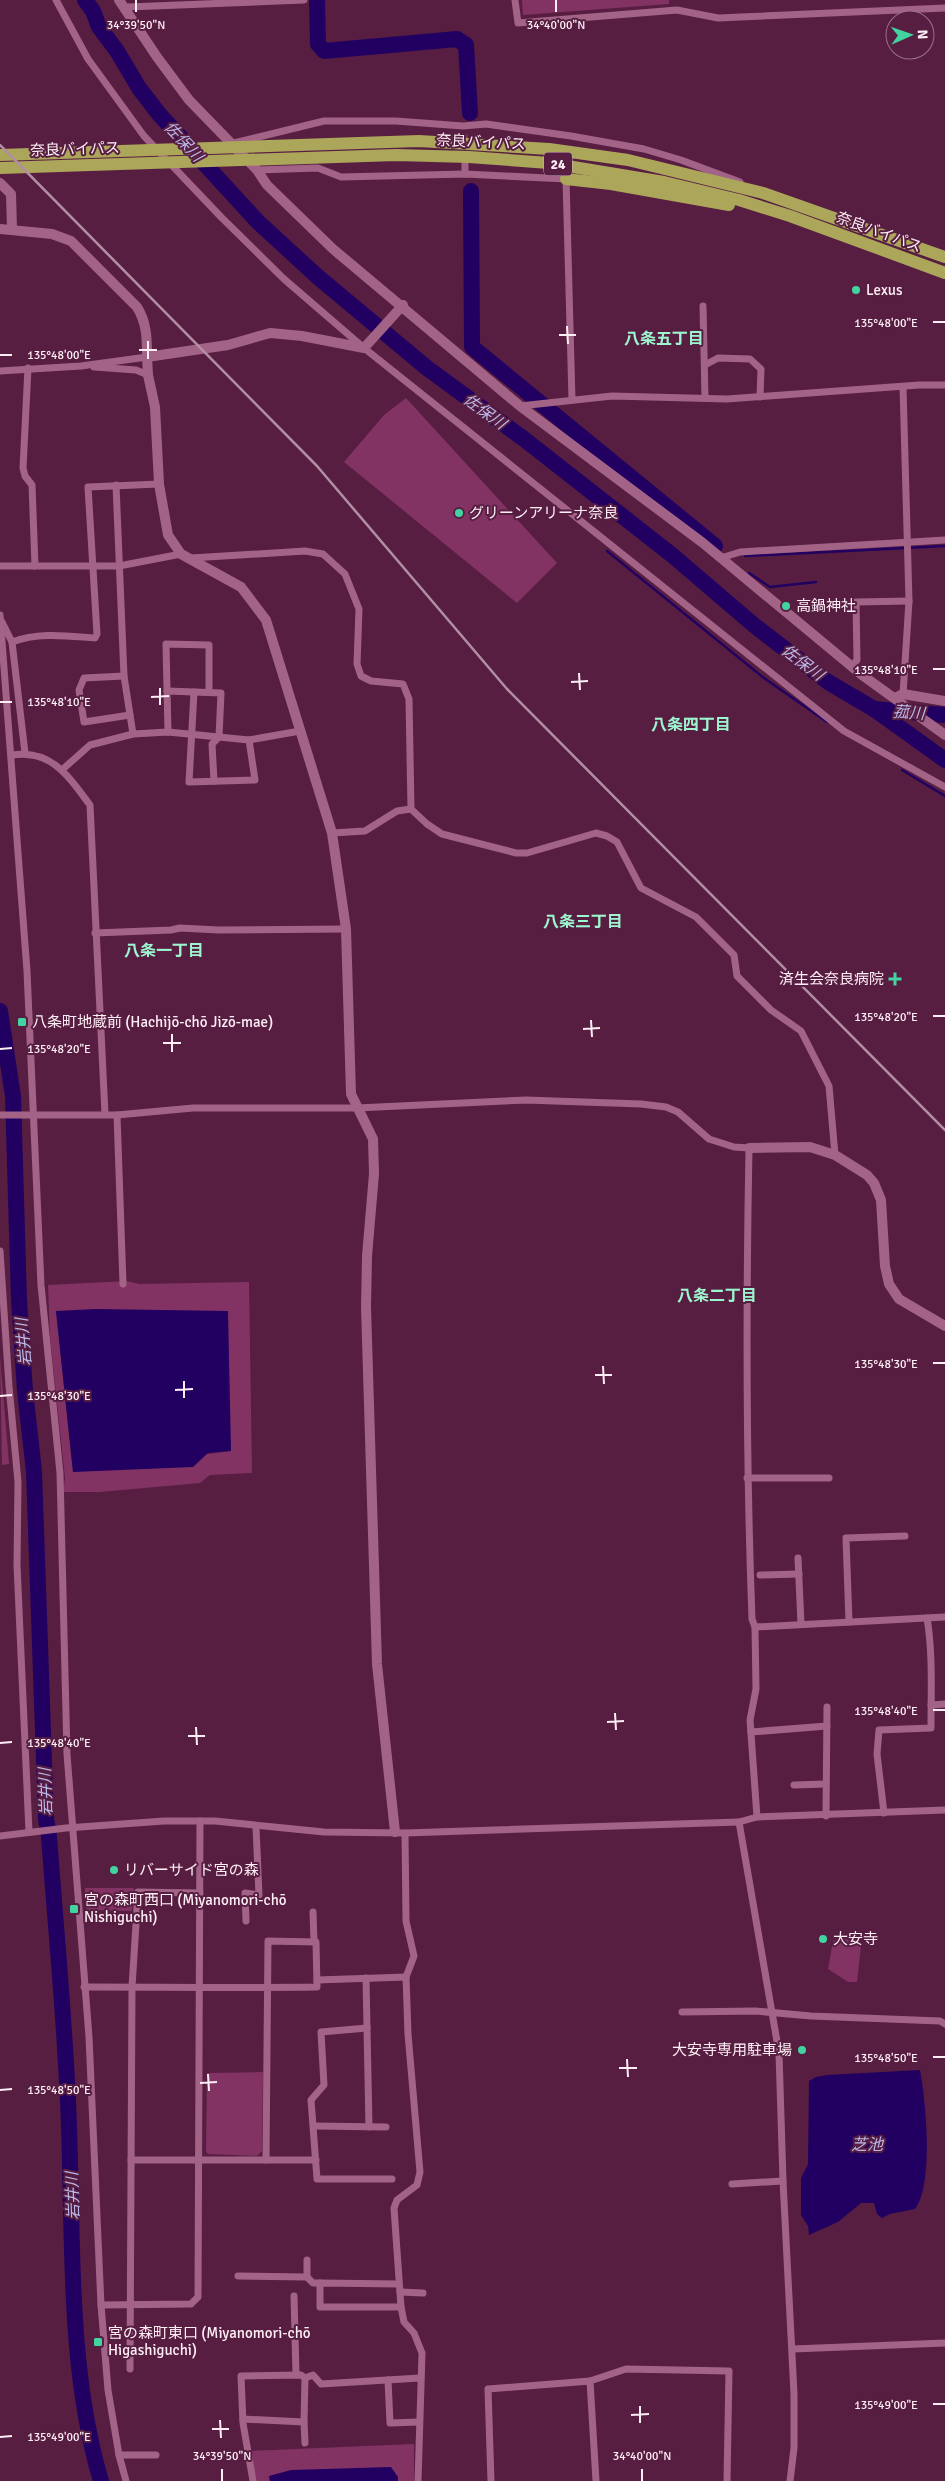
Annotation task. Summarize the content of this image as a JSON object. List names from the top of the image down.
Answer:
{
  "streets": {
    "highway": ["奈良バイパス", "24"]
  },
  "districts": [
    "八条五丁目",
    "八条四丁目",
    "八条三丁目",
    "八条一丁目",
    "八条二丁目"
  ],
  "water": [
    "佐保川",
    "菰川",
    "岩井川",
    "芝池"
  ],
  "places": {
    "other": [
      "Lexus",
      "グリーンアリーナ奈良",
      "高鍋神社",
      "リバーサイド宮の森",
      "大安寺",
      "大安寺専用駐車場"
    ],
    "health": ["済生会奈良病院"],
    "transit": ["八条町地蔵前 (Hachijō-chō Jizō-mae)", "宮の森町西口 (Miyanomori-chō Nishiguchi)", "宮の森町東口 (Miyanomori-chō Higashiguchi)"]
  },
  "north": "right",
  "coordinates": [
    "34°39'50\"N",
    "34°40'00\"N",
    "135°48'00\"E",
    "135°48'10\"E",
    "135°48'20\"E",
    "135°48'30\"E",
    "135°48'40\"E",
    "135°48'50\"E",
    "135°49'00\"E"
  ]
}
